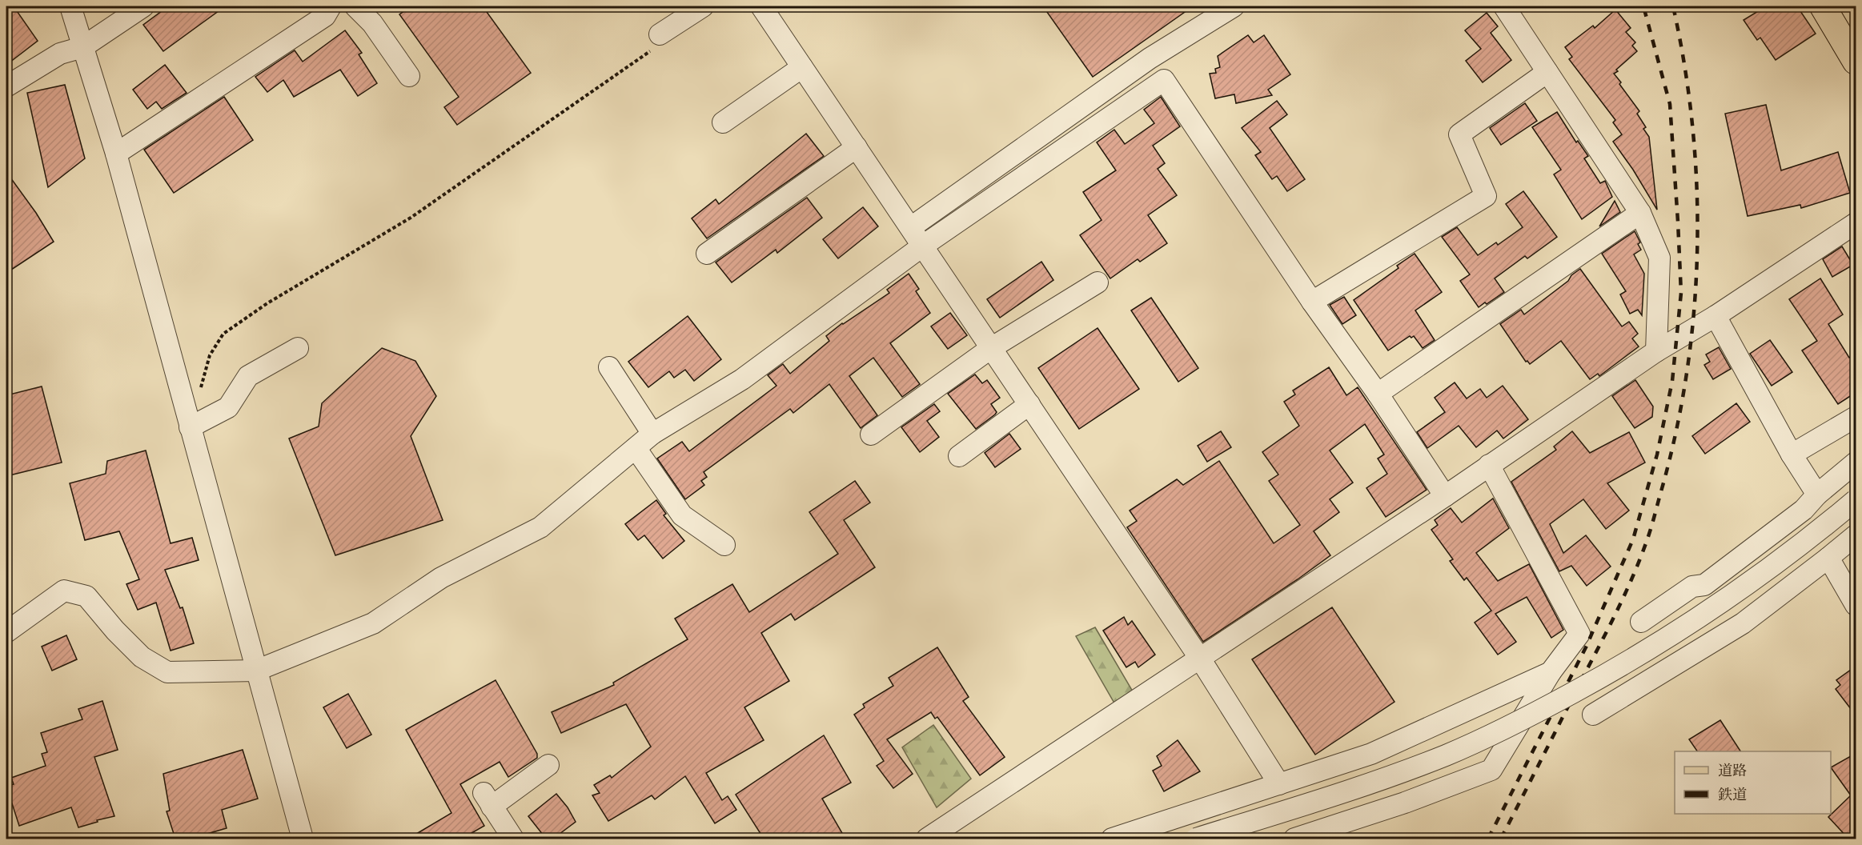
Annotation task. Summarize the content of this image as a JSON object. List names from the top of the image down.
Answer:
{
  "legend": ["道路", "鉄道"]
}
